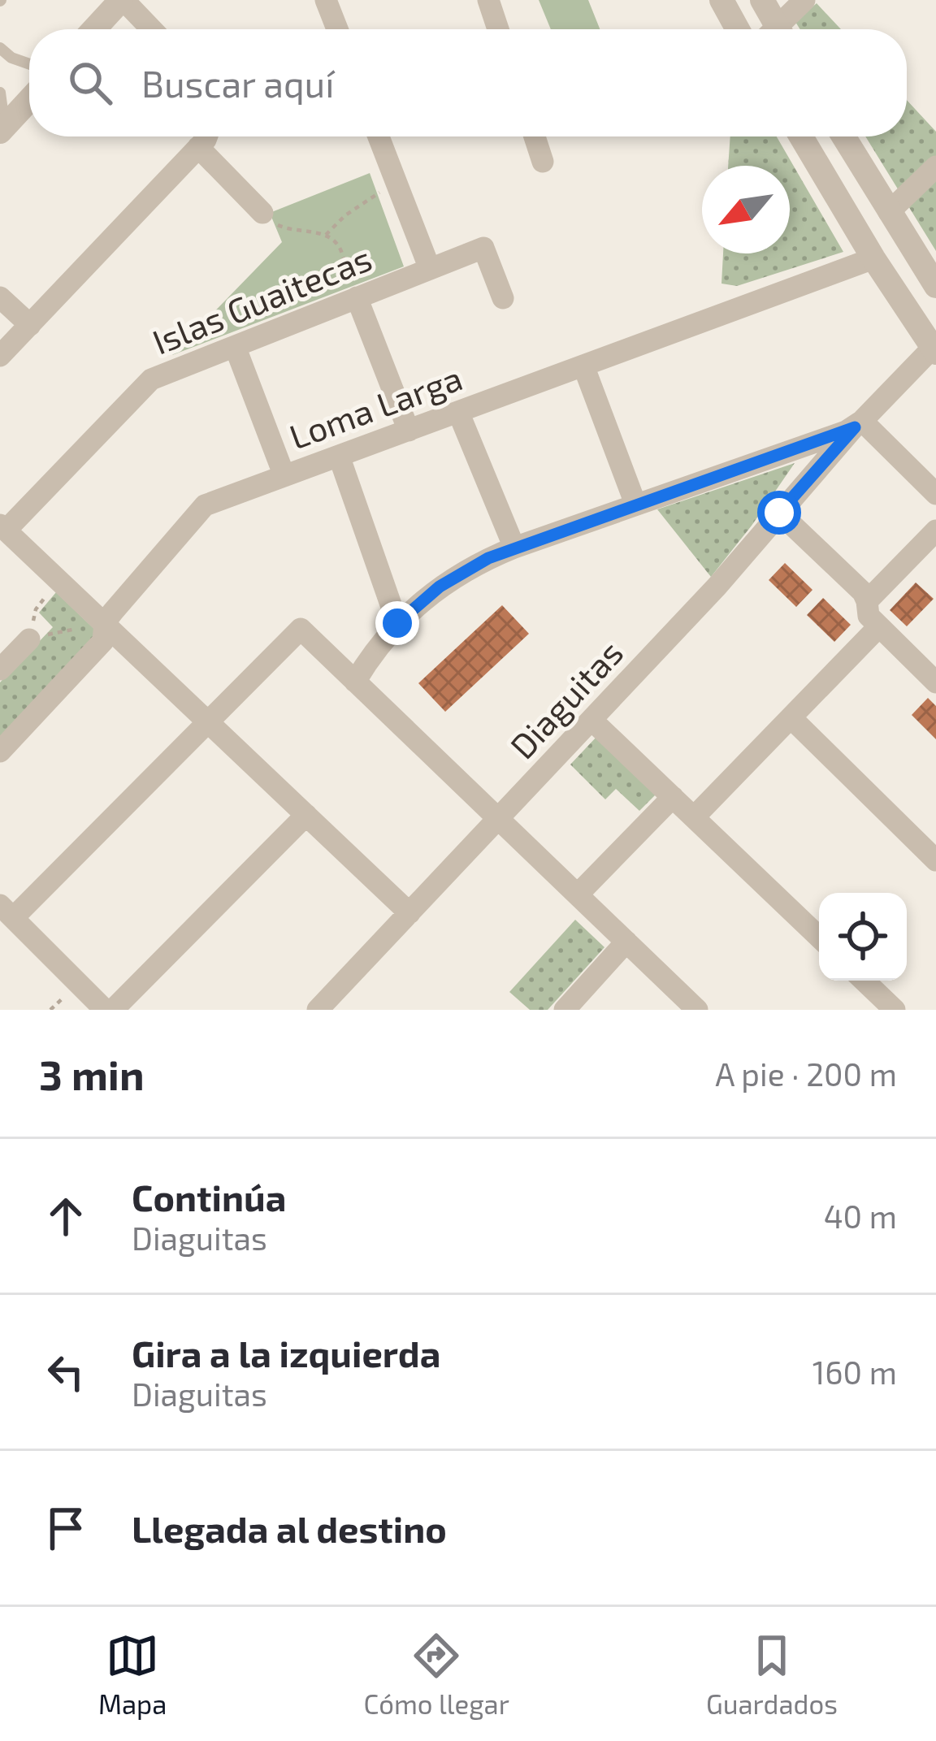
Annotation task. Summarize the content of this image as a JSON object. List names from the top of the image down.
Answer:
{
  "streets": {
    "street": ["Islas Guaitecas", "Loma Larga", "Diaguitas"]
  },
  "north": "bottom left",
  "page": {
    "search": "Buscar aquí",
    "heading": ["3 min", "A pie · 200 m"],
    "list": [
      ["Continúa", "Diaguitas", "40 m"],
      ["Gira a la izquierda", "Diaguitas", "160 m"],
      "Llegada al destino"
    ],
    "nav": ["Mapa", "Cómo llegar", "Guardados"]
  }
}
